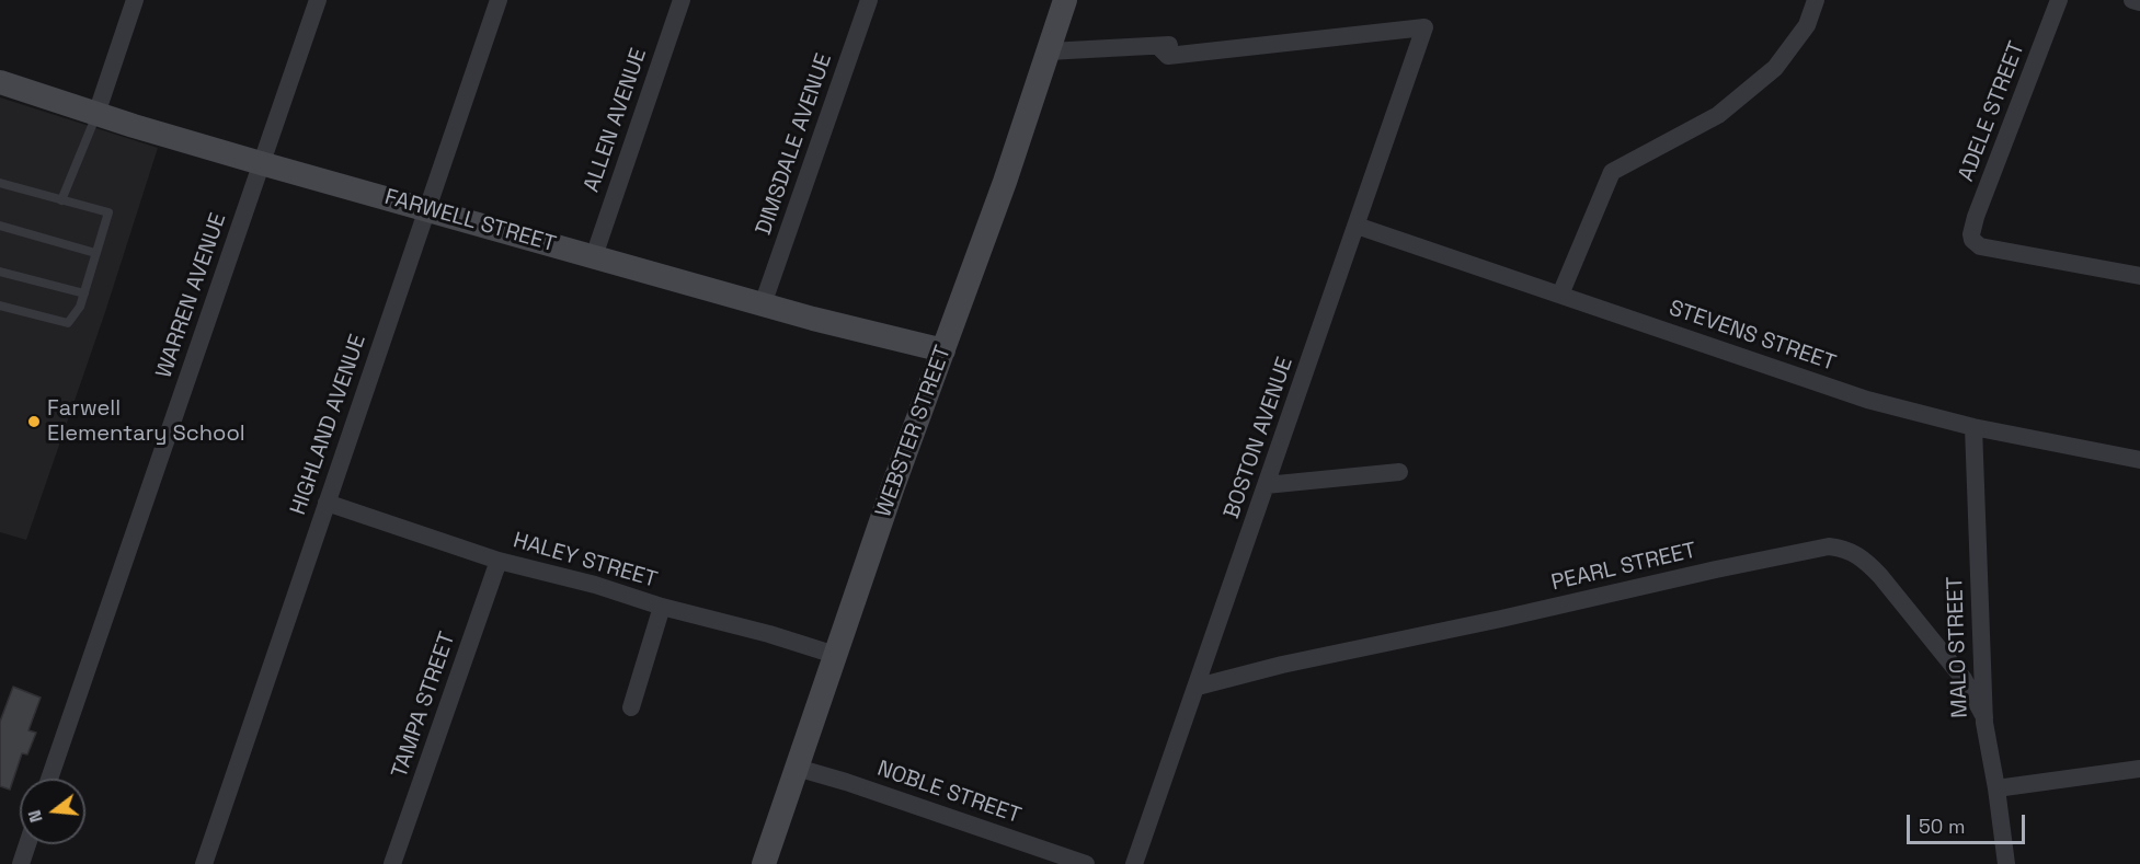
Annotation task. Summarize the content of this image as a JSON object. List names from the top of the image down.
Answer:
{
  "streets": {
    "main road": ["FARWELL STREET", "WEBSTER STREET"],
    "street": [
      "ADELE STREET",
      "ALLEN AVENUE",
      "DIMSDALE AVENUE",
      "WARREN AVENUE",
      "STEVENS STREET",
      "HIGHLAND AVENUE",
      "BOSTON AVENUE",
      "HALEY STREET",
      "PEARL STREET",
      "MALO STREET",
      "TAMPA STREET",
      "NOBLE STREET"
    ]
  },
  "crossings": [
    ["ALLEN AVENUE", "FARWELL STREET"],
    ["DIMSDALE AVENUE", "FARWELL STREET"],
    ["FARWELL STREET", "WARREN AVENUE"],
    ["FARWELL STREET", "HIGHLAND AVENUE"],
    ["FARWELL STREET", "WEBSTER STREET"],
    ["STEVENS STREET", "BOSTON AVENUE"],
    ["STEVENS STREET", "MALO STREET"],
    ["HIGHLAND AVENUE", "HALEY STREET"],
    ["WEBSTER STREET", "HALEY STREET"],
    ["WEBSTER STREET", "NOBLE STREET"],
    ["BOSTON AVENUE", "PEARL STREET"],
    ["HALEY STREET", "TAMPA STREET"],
    ["PEARL STREET", "MALO STREET"]
  ],
  "places": ["Farwell Elementary School"],
  "scale_bar": "50 m",
  "north": "left"
}
